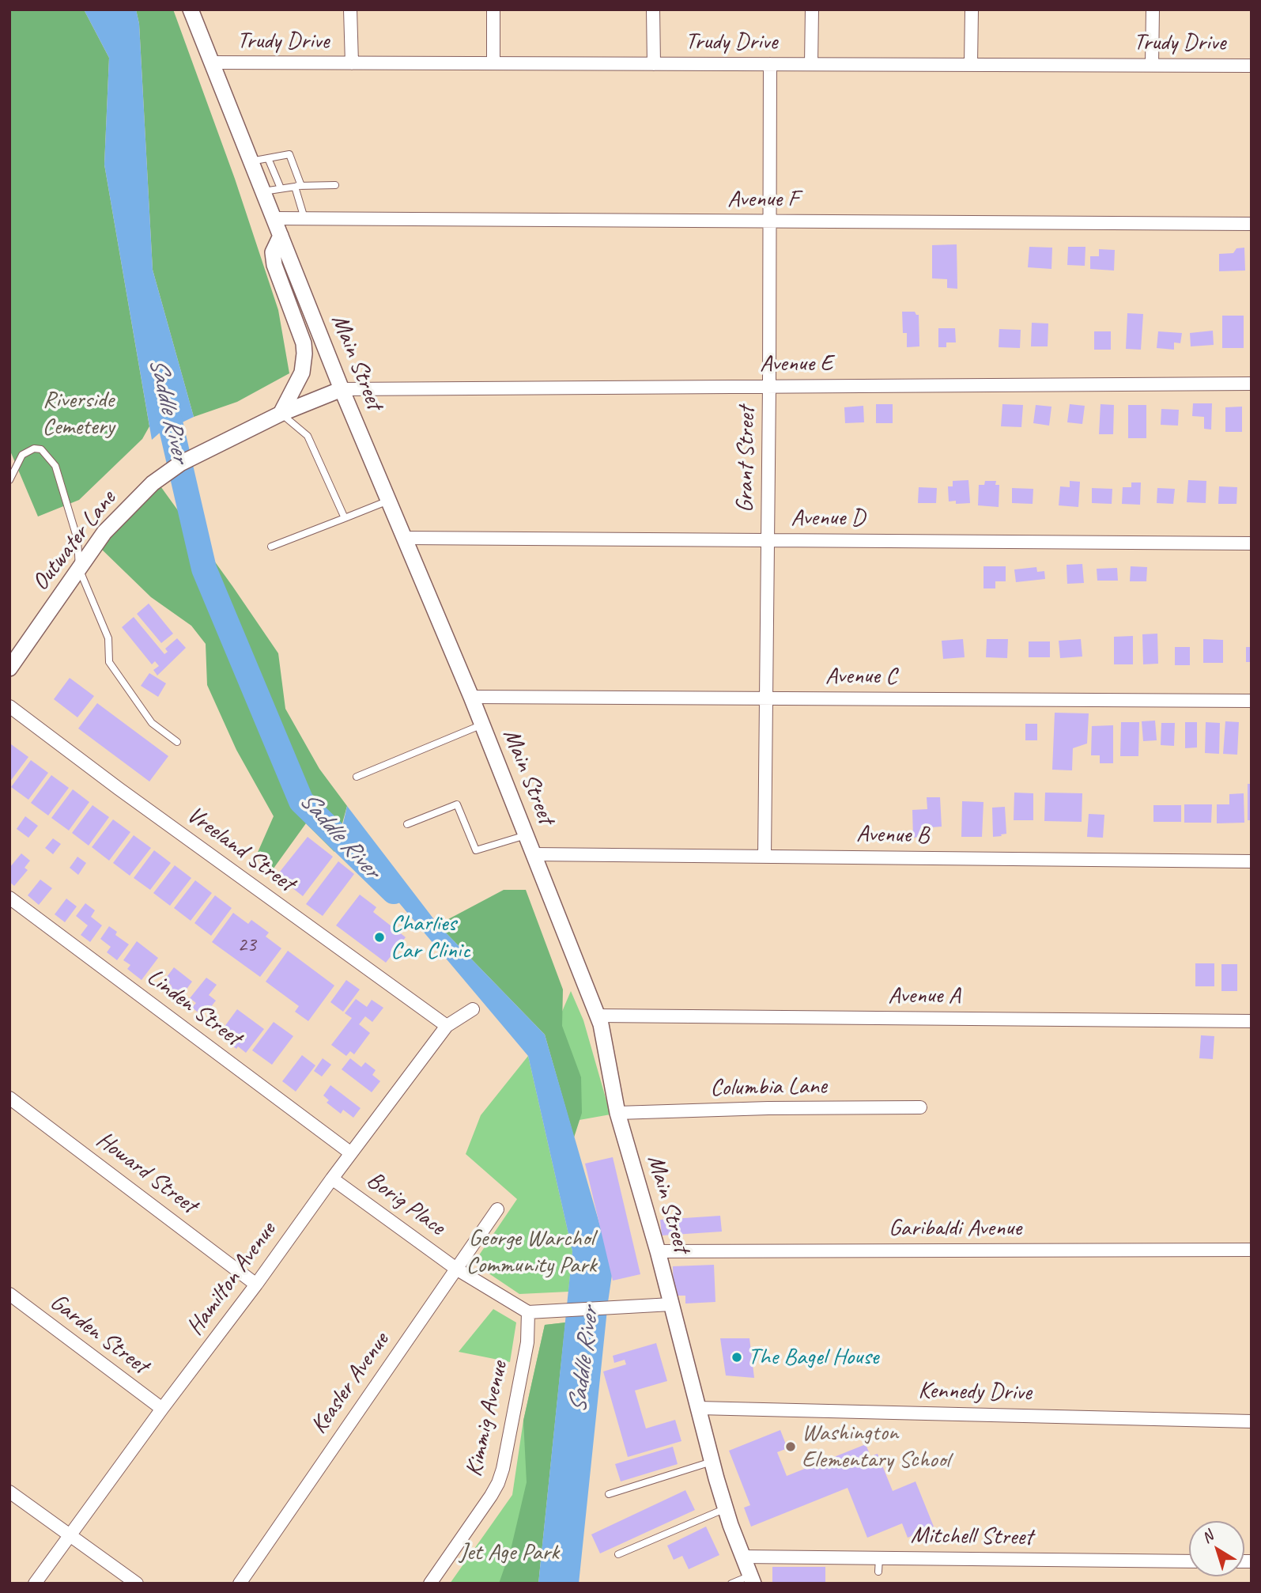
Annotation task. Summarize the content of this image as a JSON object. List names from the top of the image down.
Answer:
{
  "streets": {
    "street": [
      "Trudy Drive",
      "Avenue F",
      "Main Street",
      "Avenue E",
      "Grant Street",
      "Avenue D",
      "Outwater Lane",
      "Avenue C",
      "Avenue B",
      "Vreeland Street",
      "Avenue A",
      "Linden Street",
      "Columbia Lane",
      "Howard Street",
      "Borig Place",
      "Garibaldi Avenue",
      "Hamilton Avenue",
      "Garden Street",
      "Keasler Avenue",
      "Kennedy Drive",
      "Kimmig Avenue",
      "Mitchell Street"
    ]
  },
  "crossings": [
    ["Trudy Drive", "Main Street"],
    ["Trudy Drive", "Grant Street"],
    ["Avenue F", "Main Street"],
    ["Avenue F", "Grant Street"],
    ["Main Street", "Avenue E"],
    ["Main Street", "Avenue D"],
    ["Main Street", "Outwater Lane"],
    ["Main Street", "Avenue C"],
    ["Main Street", "Avenue B"],
    ["Main Street", "Avenue A"],
    ["Main Street", "Columbia Lane"],
    ["Main Street", "Garibaldi Avenue"],
    ["Main Street", "Kennedy Drive"],
    ["Main Street", "Mitchell Street"],
    ["Avenue E", "Grant Street"],
    ["Avenue E", "Outwater Lane"],
    ["Grant Street", "Avenue D"],
    ["Grant Street", "Avenue C"],
    ["Grant Street", "Avenue B"],
    ["Vreeland Street", "Hamilton Avenue"],
    ["Linden Street", "Hamilton Avenue"],
    ["Howard Street", "Hamilton Avenue"],
    ["Borig Place", "Hamilton Avenue"],
    ["Borig Place", "Keasler Avenue"],
    ["Borig Place", "Kimmig Avenue"],
    ["Hamilton Avenue", "Garden Street"]
  ],
  "water": ["Saddle River"],
  "parks": ["Riverside Cemetery", "George Warchol Community Park", "Jet Age Park"],
  "places": ["Charlies Car Clinic", "The Bagel House", "Washington Elementary School"],
  "house_numbers": ["23"],
  "north": "top left"
}
